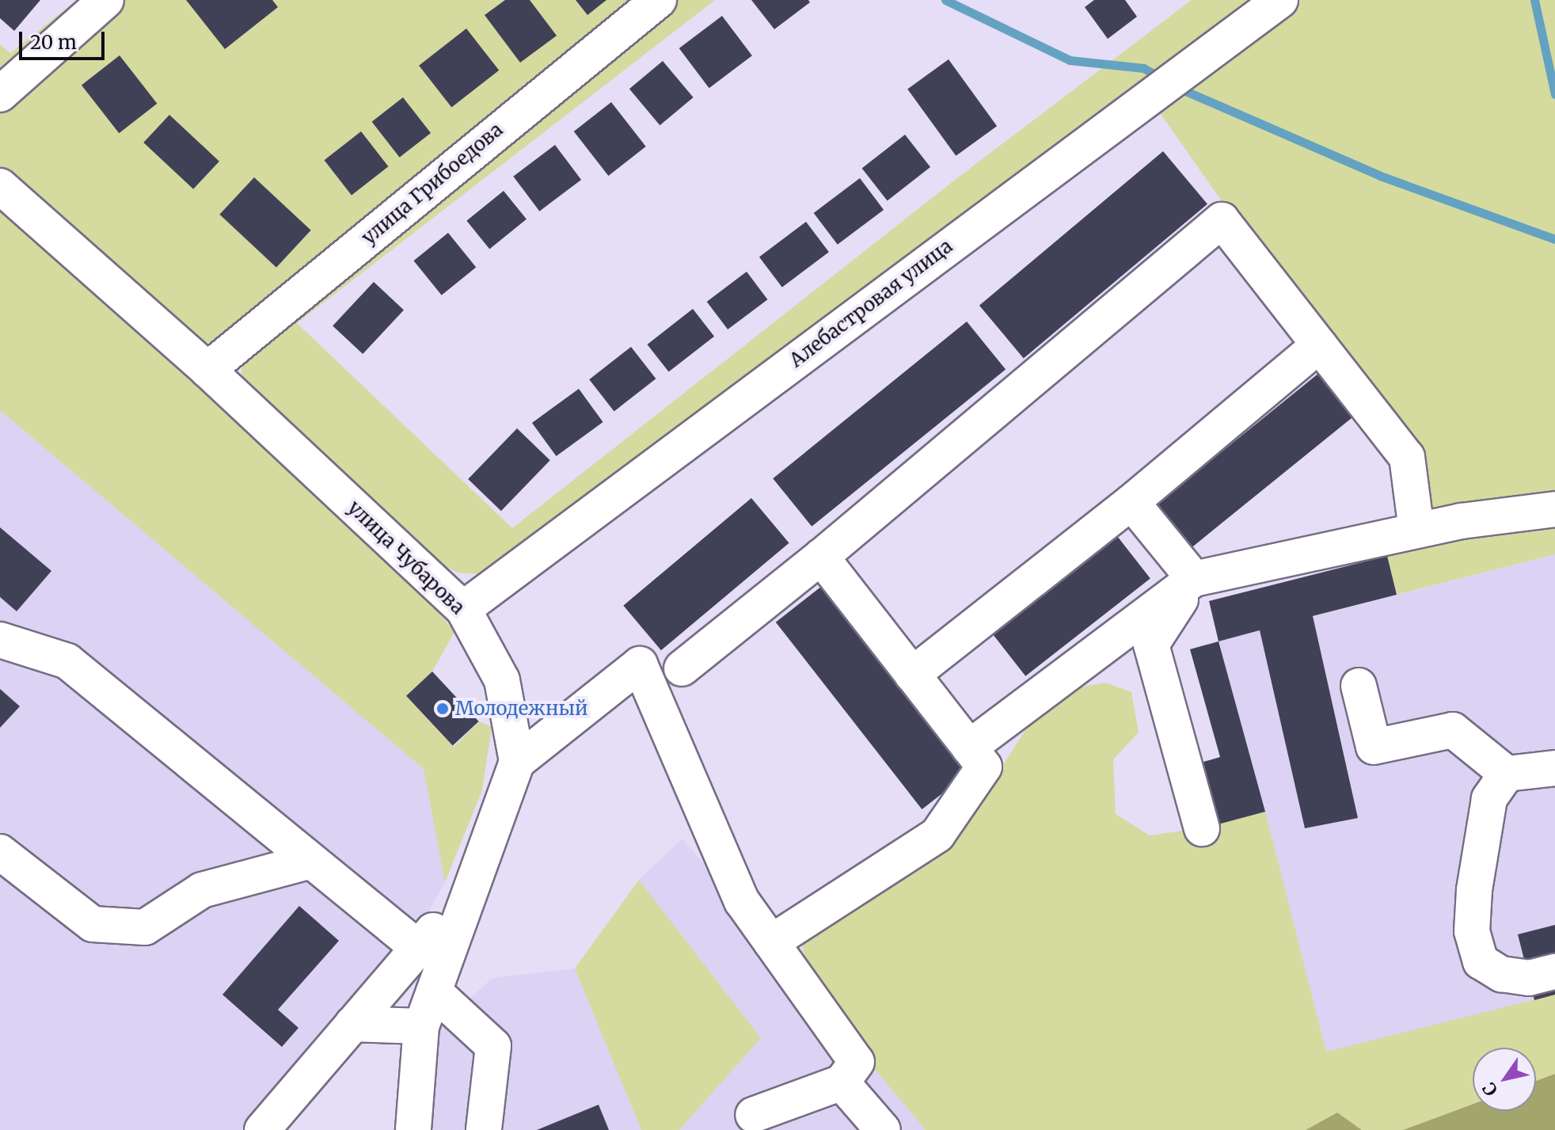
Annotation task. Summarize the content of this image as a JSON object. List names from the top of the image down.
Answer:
{
  "streets": {
    "street": ["улица Грибоедова", "Алебастровая улица", "улица Чубарова"]
  },
  "crossings": [
    ["улица Грибоедова", "улица Чубарова"],
    ["Алебастровая улица", "улица Чубарова"]
  ],
  "places": ["Молодежный"],
  "scale_bar": "20 m",
  "north": "bottom left"
}
